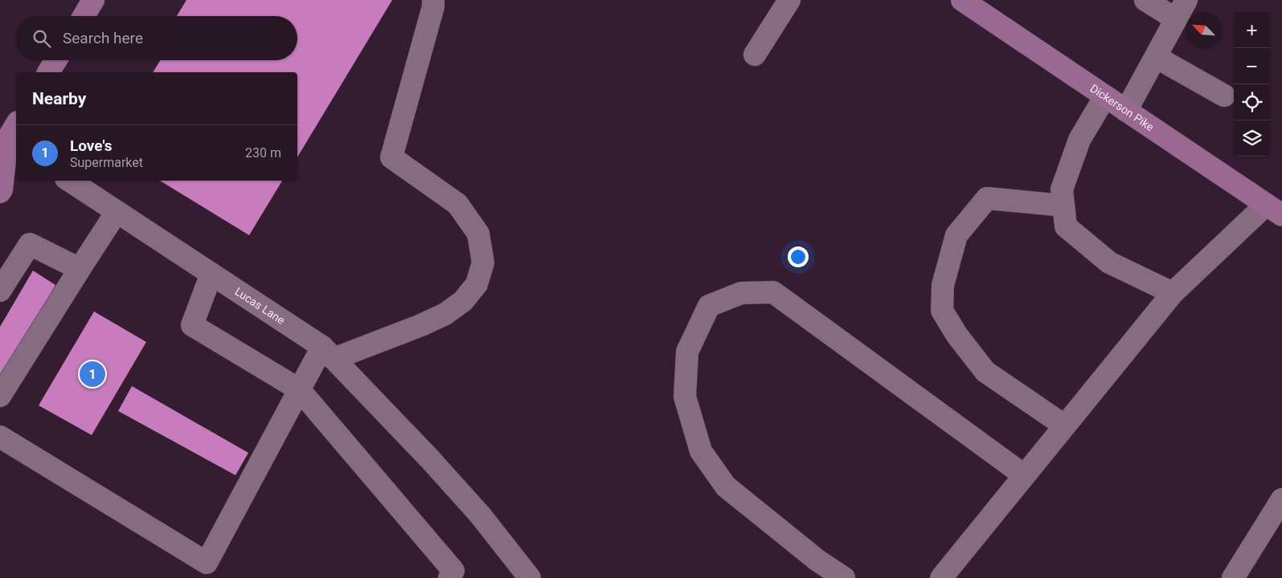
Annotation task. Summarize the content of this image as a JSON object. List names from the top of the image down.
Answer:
{
  "streets": {
    "main road": ["Dickerson Pike"],
    "street": ["Lucas Lane"]
  },
  "north": "top left",
  "page": {
    "map_buttons": ["+", "−"],
    "search": "Search here",
    "heading": "Nearby",
    "list": [
      {
        "mark": "1",
        "name": "Love's",
        "note": "Supermarket",
        "value": "230 m"
      }
    ],
    "pins": "1"
  }
}
